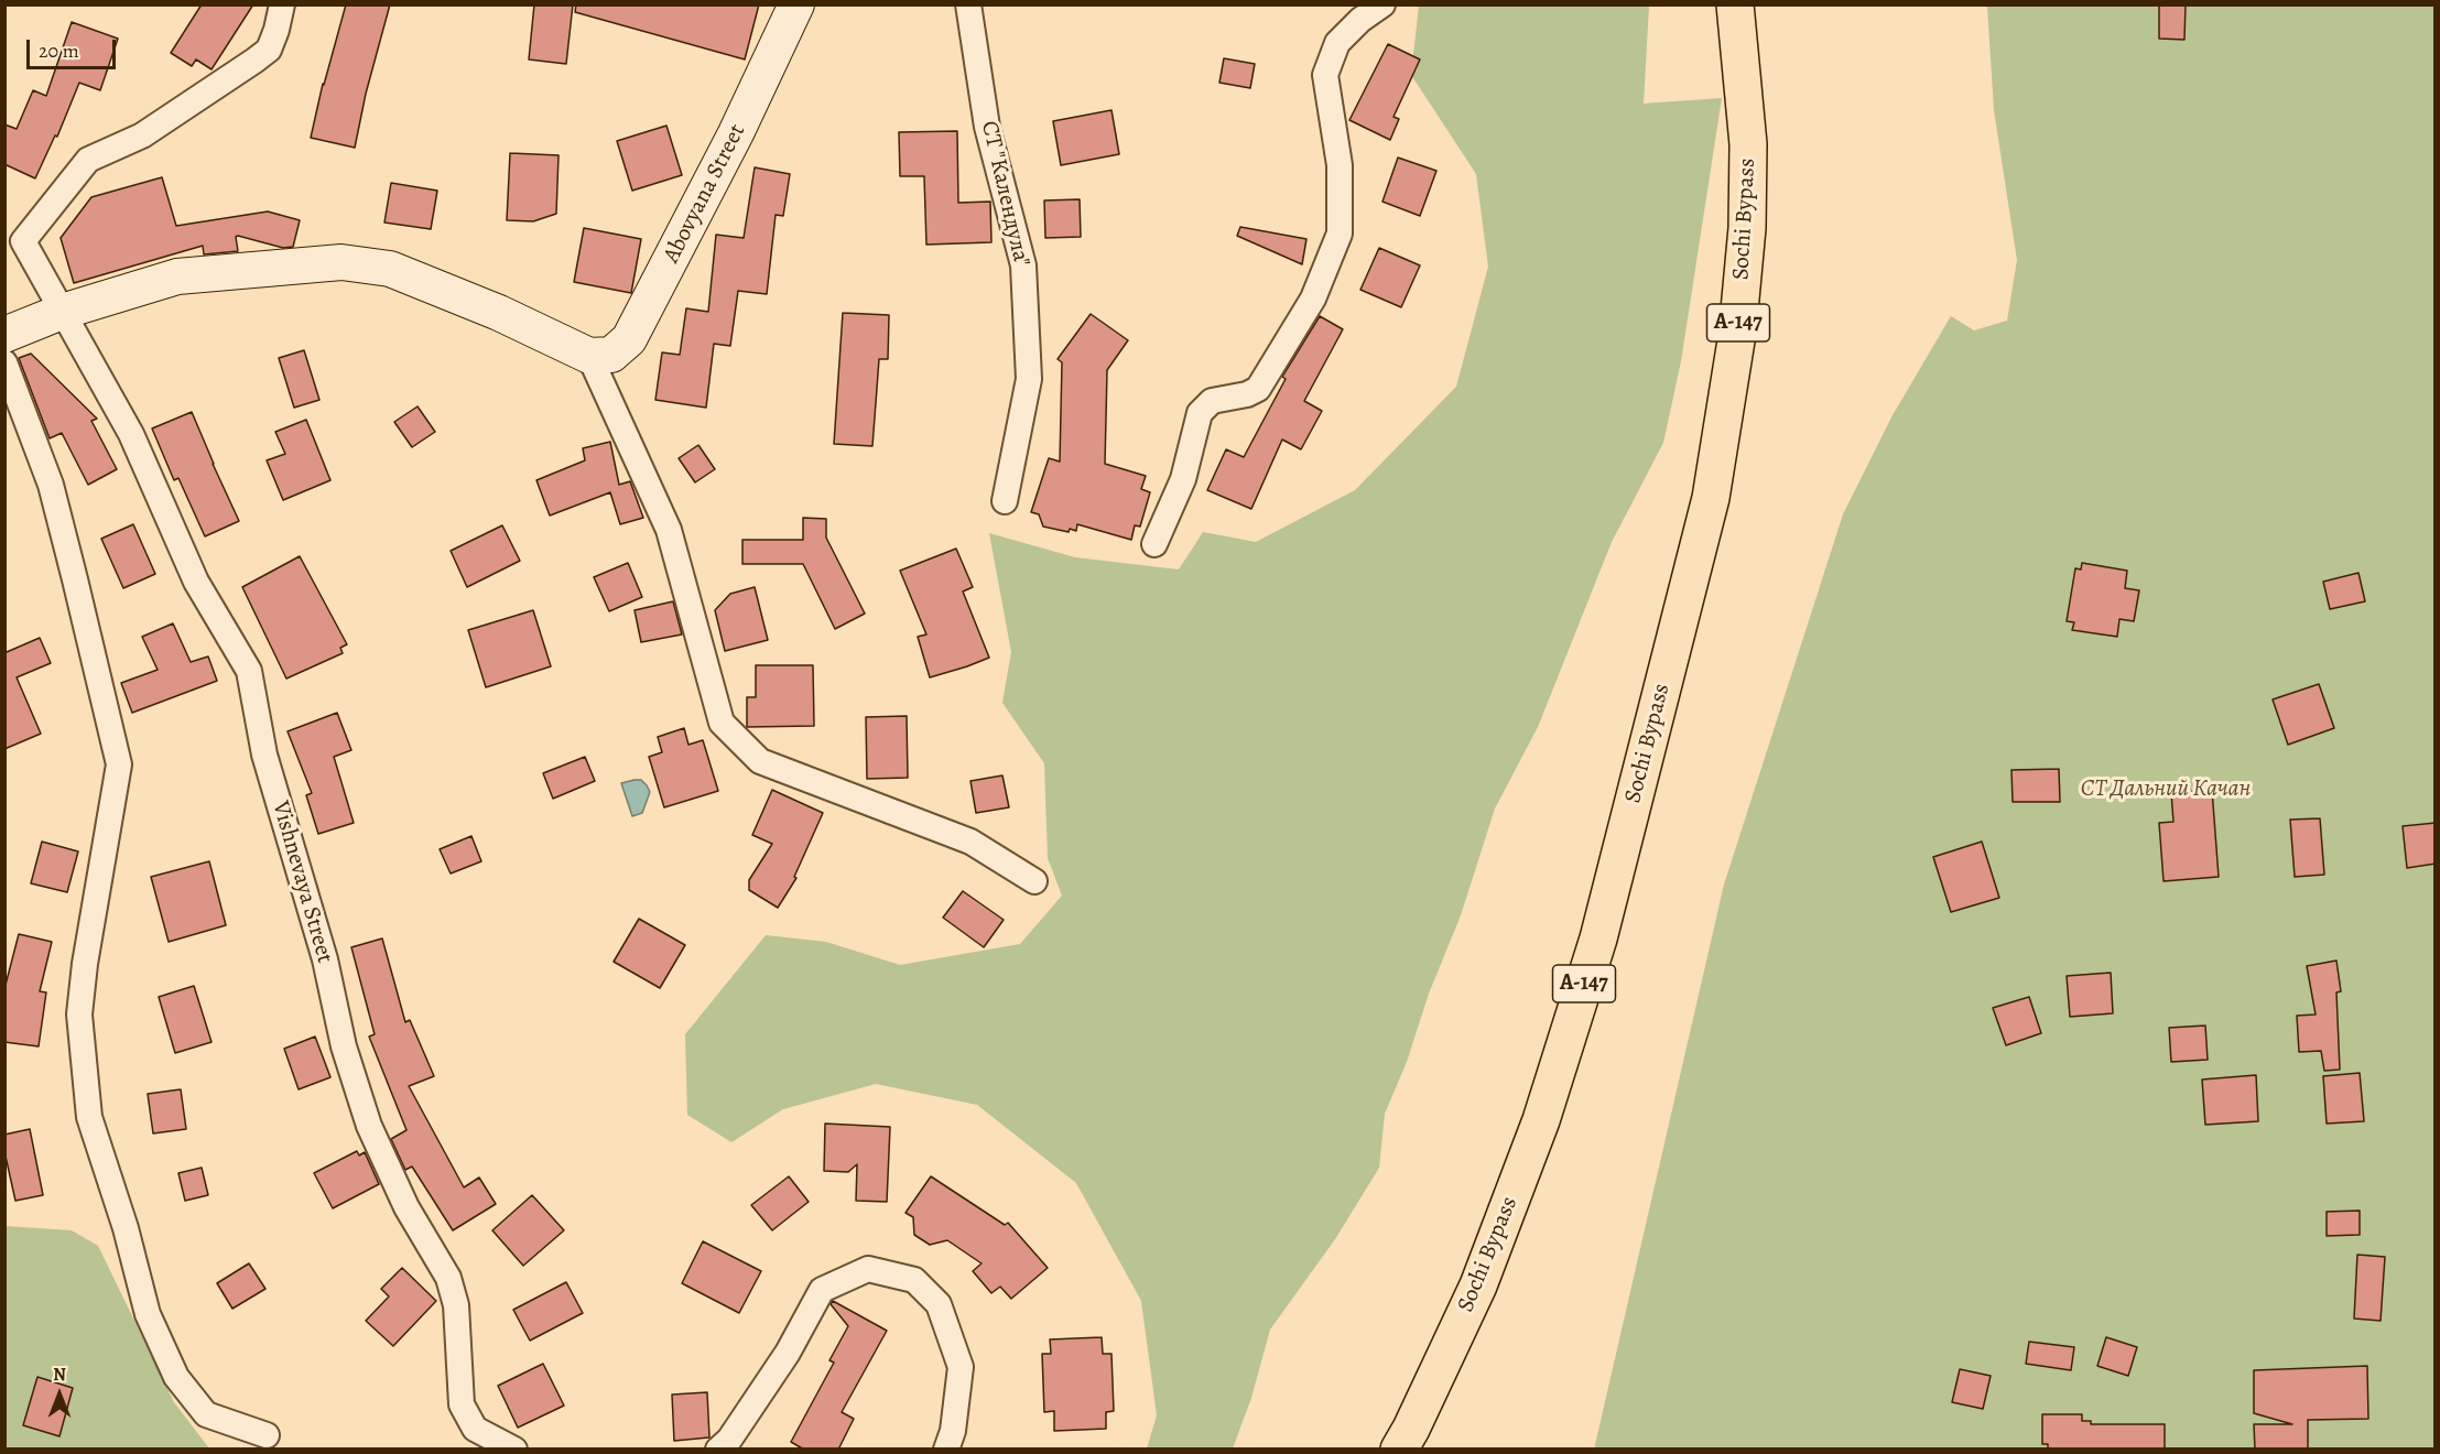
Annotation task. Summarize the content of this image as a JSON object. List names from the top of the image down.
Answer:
{
  "streets": {
    "highway": ["Sochi Bypass", "А-147"],
    "street": ["Abovyana Street", "СТ \"Календула\"", "Vishnevaya Street"]
  },
  "parks": ["СТ Дальний Качан"],
  "scale_bar": "20 m",
  "north": "top"
}
